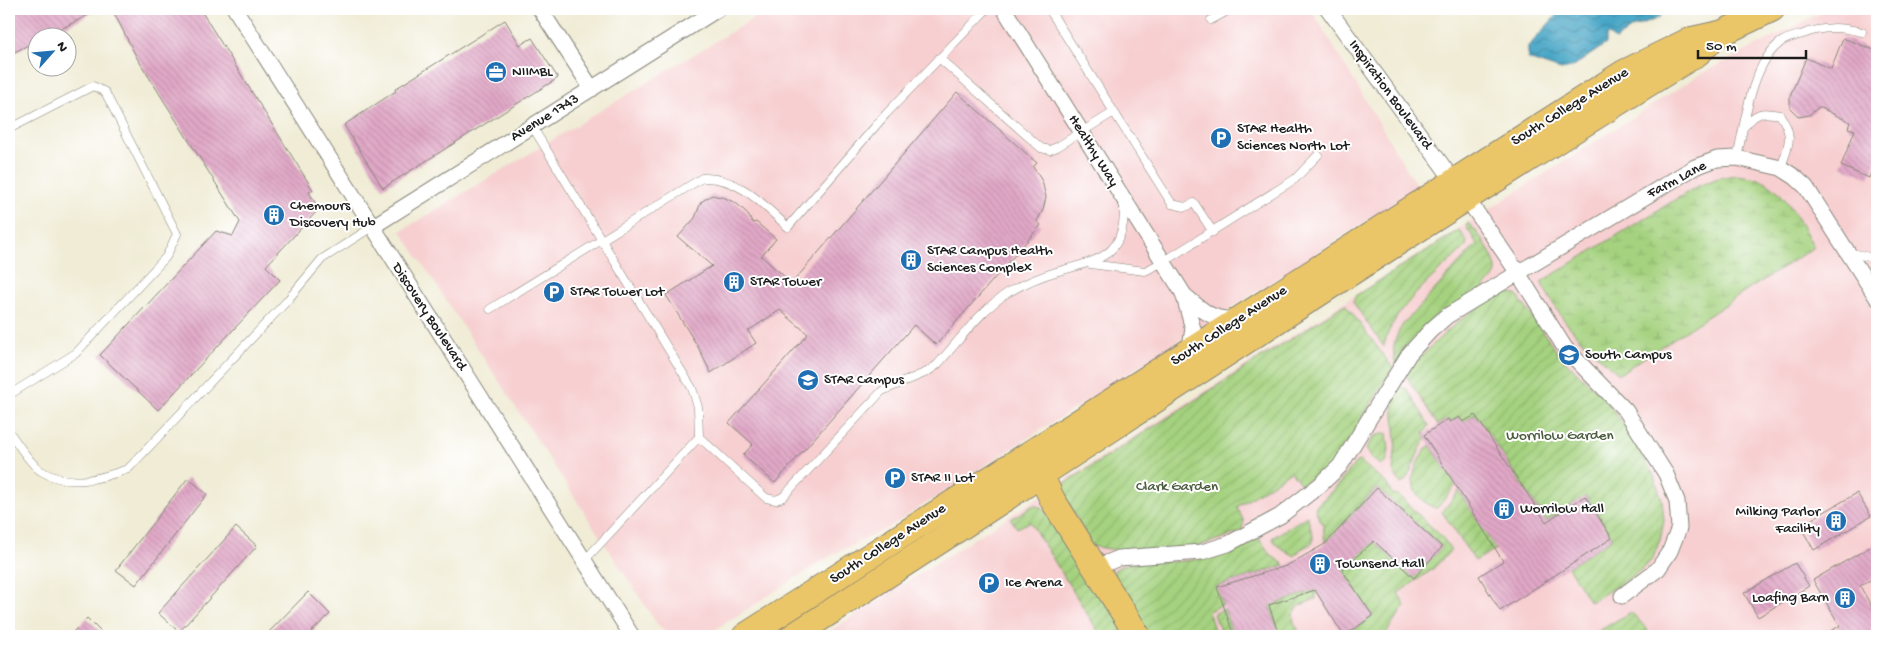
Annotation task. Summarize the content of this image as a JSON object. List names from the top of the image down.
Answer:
{
  "streets": {
    "main road": ["South College Avenue"],
    "street": [
      "Inspiration Boulevard",
      "Avenue 1743",
      "Healthy Way",
      "Farm Lane",
      "Discovery Boulevard"
    ]
  },
  "crossings": [
    ["Inspiration Boulevard", "South College Avenue"],
    ["South College Avenue", "Healthy Way"],
    ["Avenue 1743", "Discovery Boulevard"]
  ],
  "parks": ["Worrilow Garden", "Clark Garden"],
  "places": {
    "office": ["NIIMBL"],
    "parking": [
      "STAR Health Sciences North Lot",
      "STAR Tower Lot",
      "STAR II Lot",
      "Ice Arena"
    ],
    "building": [
      "Chemours Discovery Hub",
      "STAR Campus Health Sciences Complex",
      "STAR Tower",
      "Worrilow Hall",
      "Milking Parlor Facility",
      "Townsend Hall",
      "Loafing Barn"
    ],
    "school or university": ["South Campus", "STAR Campus"]
  },
  "scale_bar": "50 m",
  "north": "top right"
}
